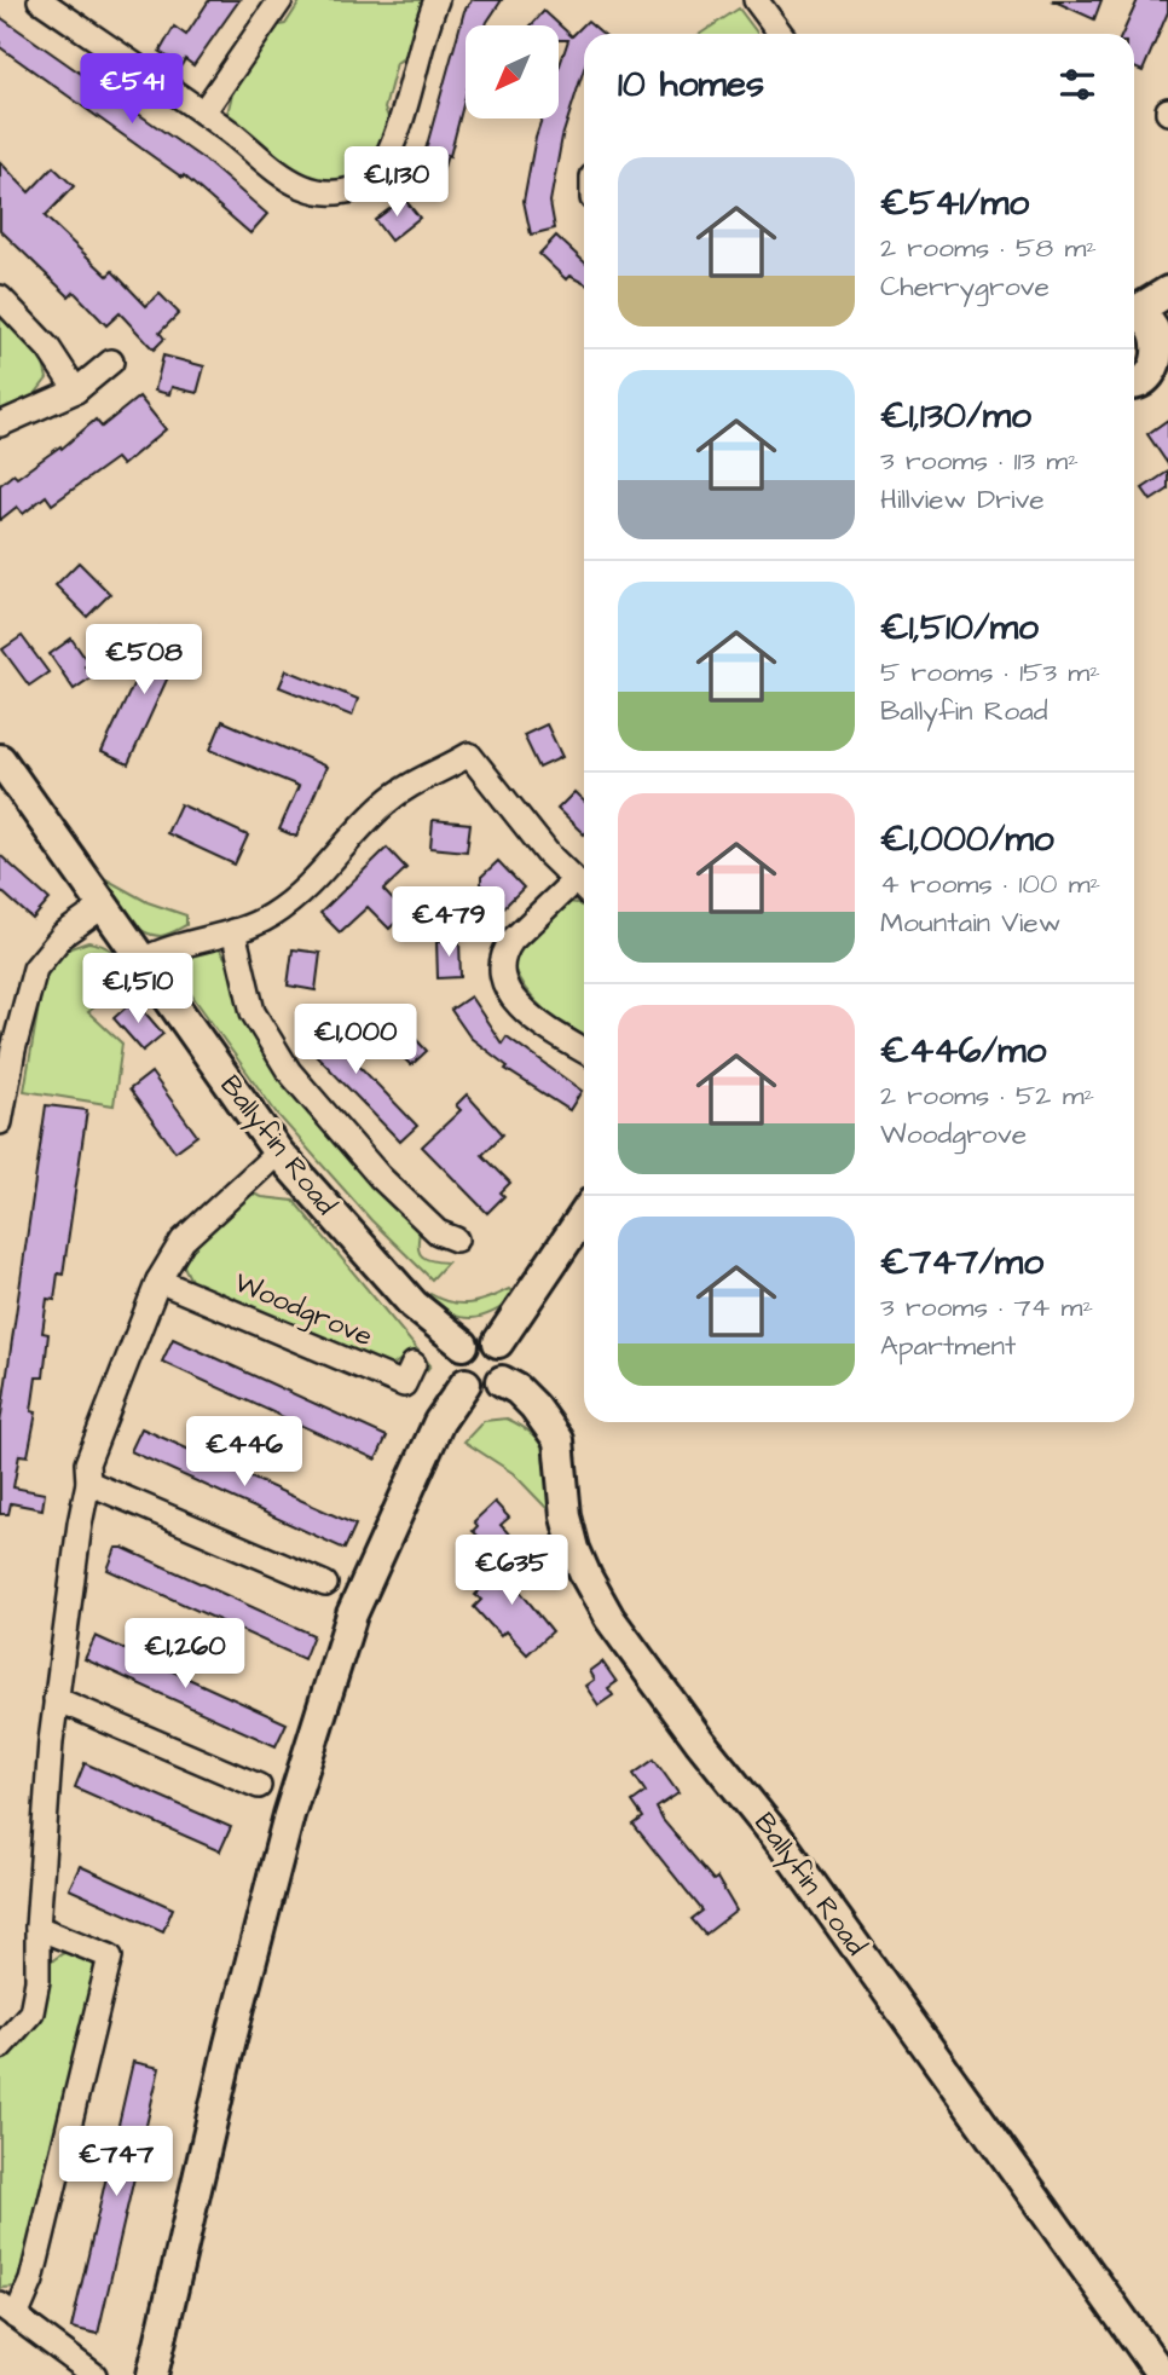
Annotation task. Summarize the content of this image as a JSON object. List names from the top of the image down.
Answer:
{
  "streets": {
    "street": ["Ballyfin Road", "Woodgrove"]
  },
  "north": "bottom left",
  "page": {
    "heading": "10 homes",
    "price": [
      "€541",
      "€1,130",
      "€508",
      "€479",
      "€1,510",
      "€1,000",
      "€446",
      "€635",
      "€1,260",
      "€747"
    ],
    "list": [
      {
        "name": "€541/mo",
        "note": "2 rooms · 58 m² · Cherrygrove"
      },
      {
        "name": "€1,130/mo",
        "note": "3 rooms · 113 m² · Hillview Drive"
      },
      {
        "name": "€1,510/mo",
        "note": "5 rooms · 153 m² · Ballyfin Road"
      },
      {
        "name": "€1,000/mo",
        "note": "4 rooms · 100 m² · Mountain View"
      },
      {
        "name": "€446/mo",
        "note": "2 rooms · 52 m² · Woodgrove"
      },
      {
        "name": "€747/mo",
        "note": "3 rooms · 74 m² · Apartment"
      }
    ]
  }
}
